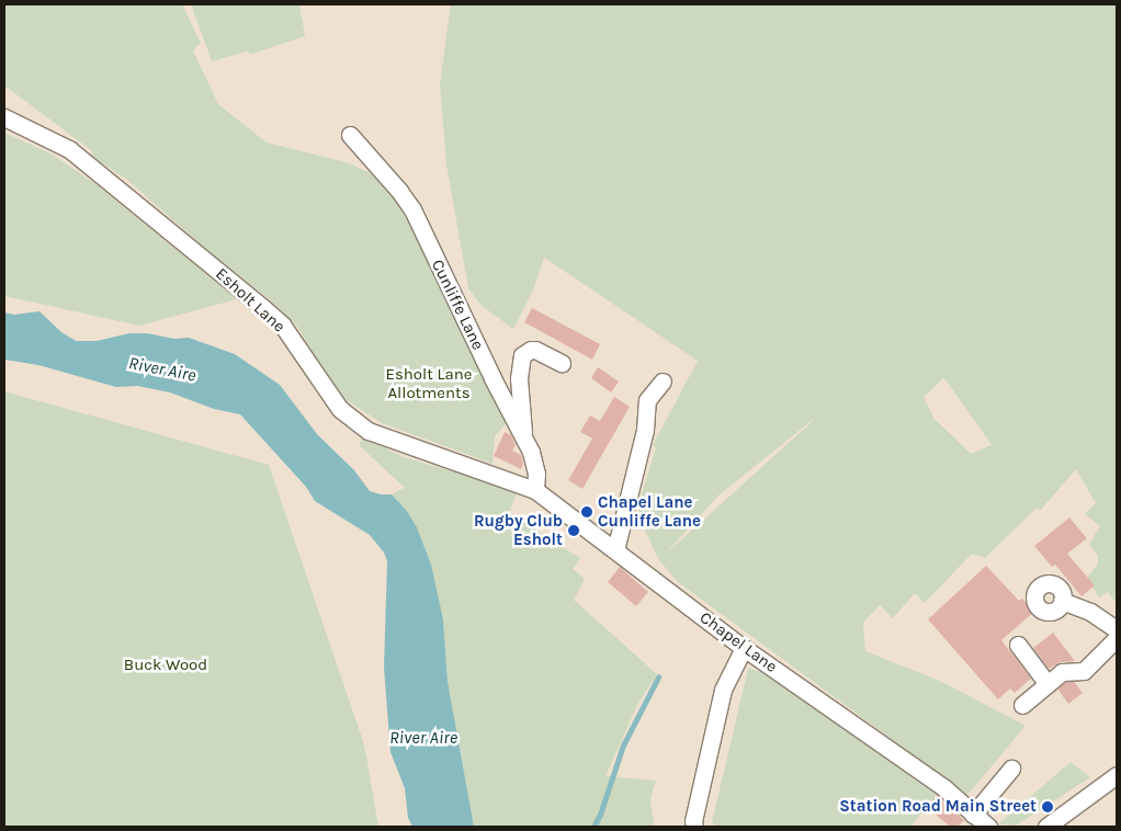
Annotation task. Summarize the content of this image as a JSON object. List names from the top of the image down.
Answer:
{
  "streets": {
    "street": ["Esholt Lane", "Cunliffe Lane", "Chapel Lane"]
  },
  "crossings": [
    ["Esholt Lane", "Chapel Lane"],
    ["Cunliffe Lane", "Chapel Lane"]
  ],
  "water": ["River Aire"],
  "parks": ["Esholt Lane Allotments", "Buck Wood"],
  "places": ["Chapel Lane Cunliffe Lane", "Rugby Club Esholt", "Station Road Main Street"]
}
